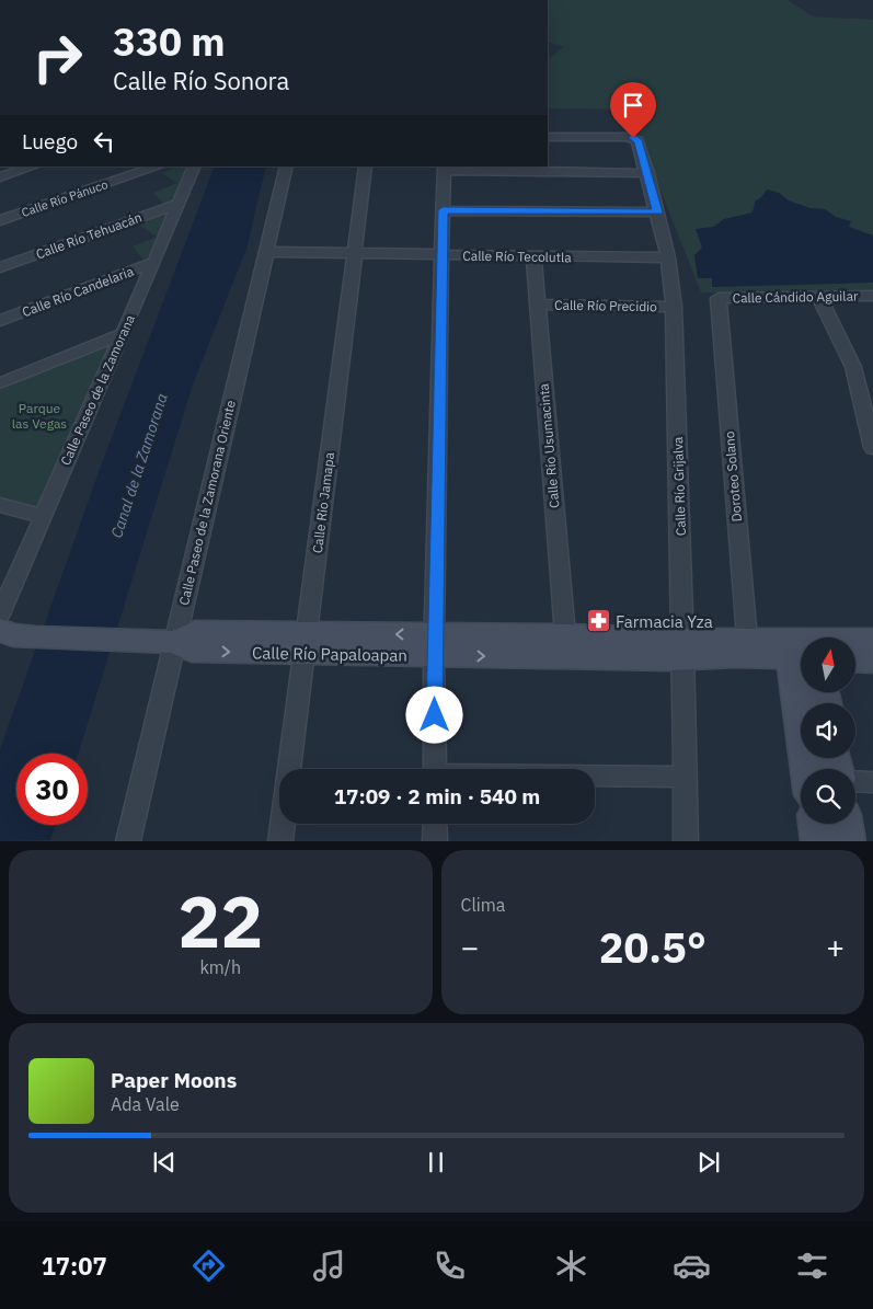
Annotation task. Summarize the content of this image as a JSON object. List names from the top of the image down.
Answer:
{
  "streets": {
    "street": [
      "Calle Río Pánuco",
      "Calle Río Tehuacán",
      "Calle Río Tecolutla",
      "Calle Río Candelaria",
      "Calle Cándido Aguilar",
      "Calle Río Precidio",
      "Calle Paseo de la Zamorana",
      "Calle Río Usumacinta",
      "Doroteo Solano",
      "Calle Río Grijalva",
      "Calle Paseo de la Zamorana Oriente",
      "Calle Río Jamapa",
      "Calle Río Papaloapan"
    ]
  },
  "crossings": [
    ["Calle Río Tehuacán", "Calle Paseo de la Zamorana"],
    ["Calle Río Tecolutla", "Calle Río Usumacinta"],
    ["Calle Río Tecolutla", "Calle Río Grijalva"],
    ["Calle Río Tecolutla", "Calle Paseo de la Zamorana Oriente"],
    ["Calle Río Tecolutla", "Calle Río Jamapa"],
    ["Calle Río Candelaria", "Calle Paseo de la Zamorana"],
    ["Calle Cándido Aguilar", "Doroteo Solano"],
    ["Calle Río Precidio", "Calle Río Usumacinta"],
    ["Calle Río Precidio", "Calle Río Grijalva"],
    ["Calle Río Usumacinta", "Calle Río Papaloapan"],
    ["Doroteo Solano", "Calle Río Grijalva"],
    ["Doroteo Solano", "Calle Río Papaloapan"],
    ["Calle Río Grijalva", "Calle Río Papaloapan"],
    ["Calle Paseo de la Zamorana Oriente", "Calle Río Papaloapan"],
    ["Calle Río Jamapa", "Calle Río Papaloapan"]
  ],
  "water": ["Canal de la Zamorana"],
  "parks": ["Parque las Vegas"],
  "places": {
    "pharmacy": ["Farmacia Yza"]
  },
  "north": "top",
  "page": {
    "turn": ["330 m", "Calle Río Sonora"],
    "then": "Luego",
    "limit": "30",
    "trip": "17:09 · 2 min · 540 m",
    "tile": [
      ["22", "km/h"],
      "Clima"
    ],
    "heat": ["−", "20.5°", "+"],
    "song": ["Paper Moons", "Ada Vale"],
    "tabs": "17:07"
  }
}
